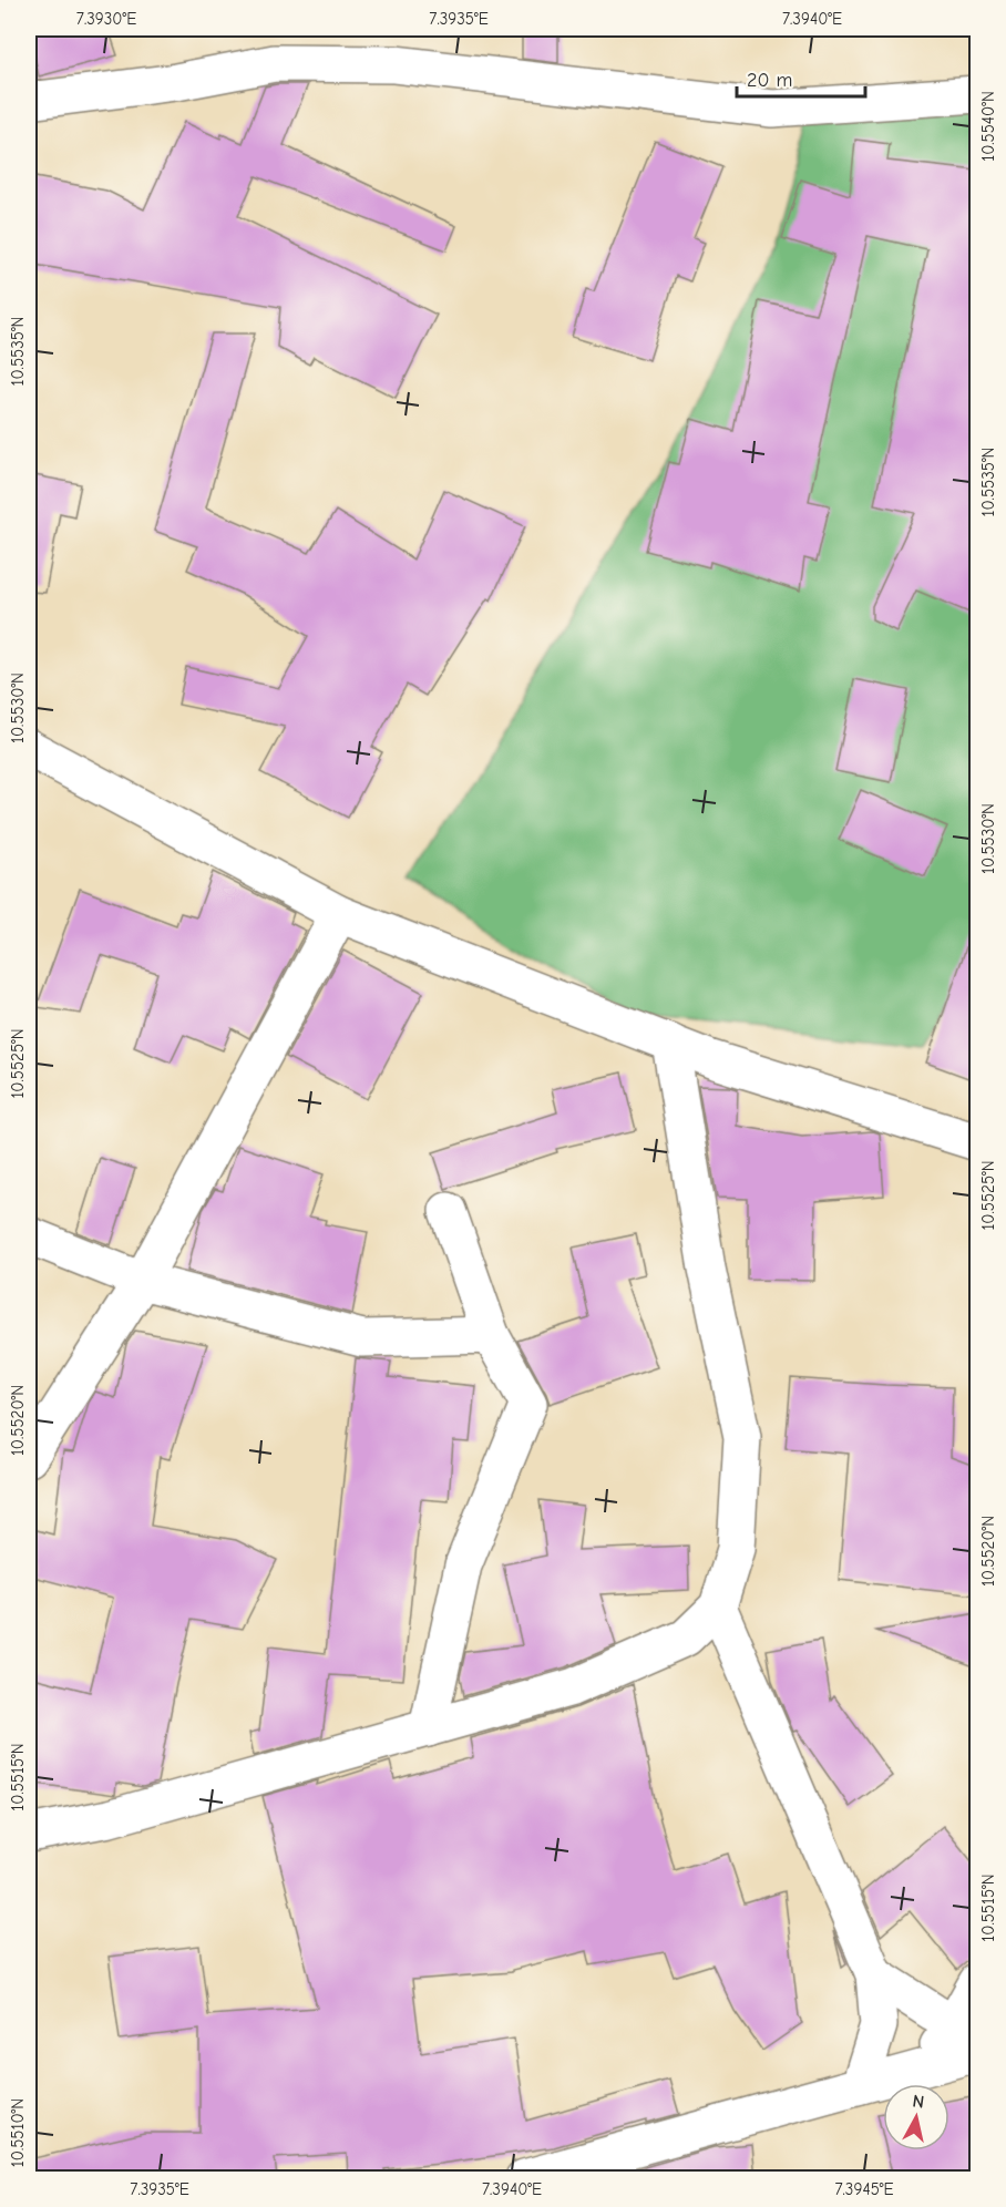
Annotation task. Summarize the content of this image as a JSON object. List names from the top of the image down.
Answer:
{
  "scale_bar": "20 m",
  "north": "top",
  "coordinates": [
    "7.3930°E",
    "7.3935°E",
    "7.3940°E",
    "10.5540°N",
    "10.5535°N",
    "10.5530°N",
    "10.5525°N",
    "10.5520°N",
    "10.5515°N",
    "10.5510°N",
    "7.3945°E"
  ]
}
